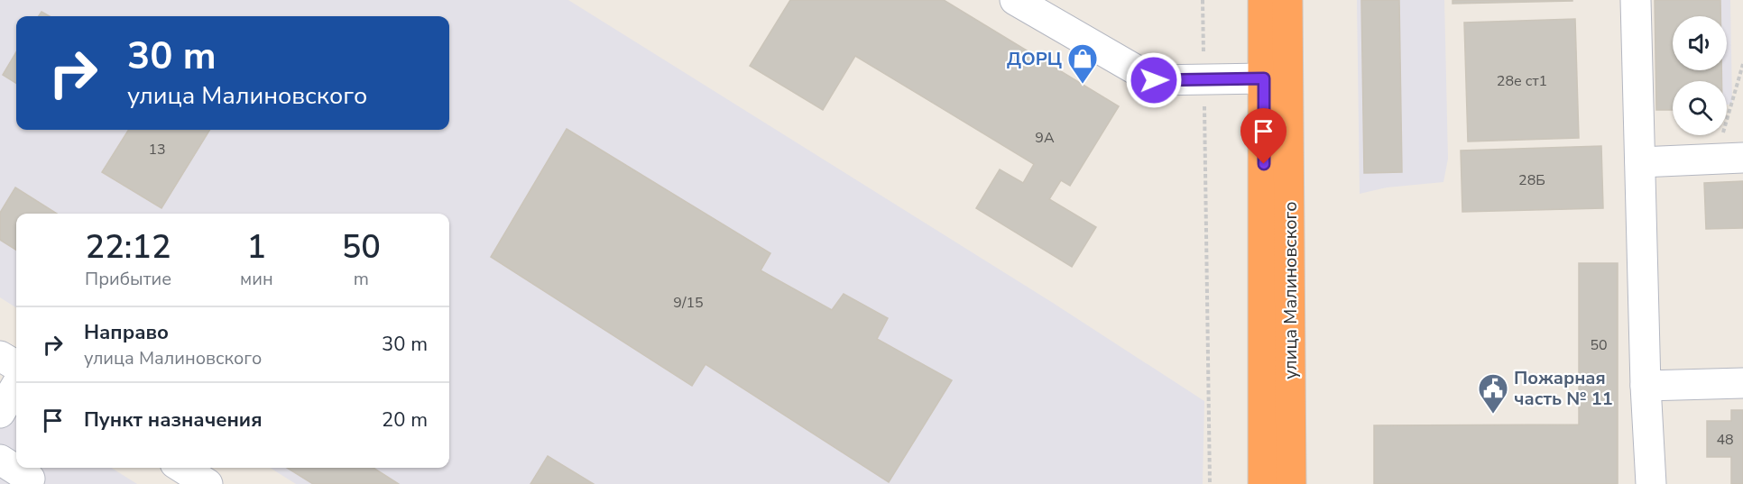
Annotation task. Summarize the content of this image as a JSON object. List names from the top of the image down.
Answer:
{
  "streets": {
    "highway": ["улица Малиновского"]
  },
  "places": {
    "shop": ["ДОРЦ"],
    "public building": ["Пожарная часть № 11"]
  },
  "house_numbers": [
    "28е ст1",
    "9А",
    "13",
    "28Б",
    "9/15",
    "50",
    "48"
  ],
  "page": {
    "turn": ["30 m", "улица Малиновского"],
    "eta": [
      "22:12",
      "Прибытие",
      "1",
      "мин",
      "50",
      "m"
    ],
    "list": [
      {
        "name": "Направо",
        "note": "улица Малиновского",
        "value": "30 m"
      },
      {
        "name": "Пункт назначения",
        "value": "20 m"
      }
    ]
  }
}
